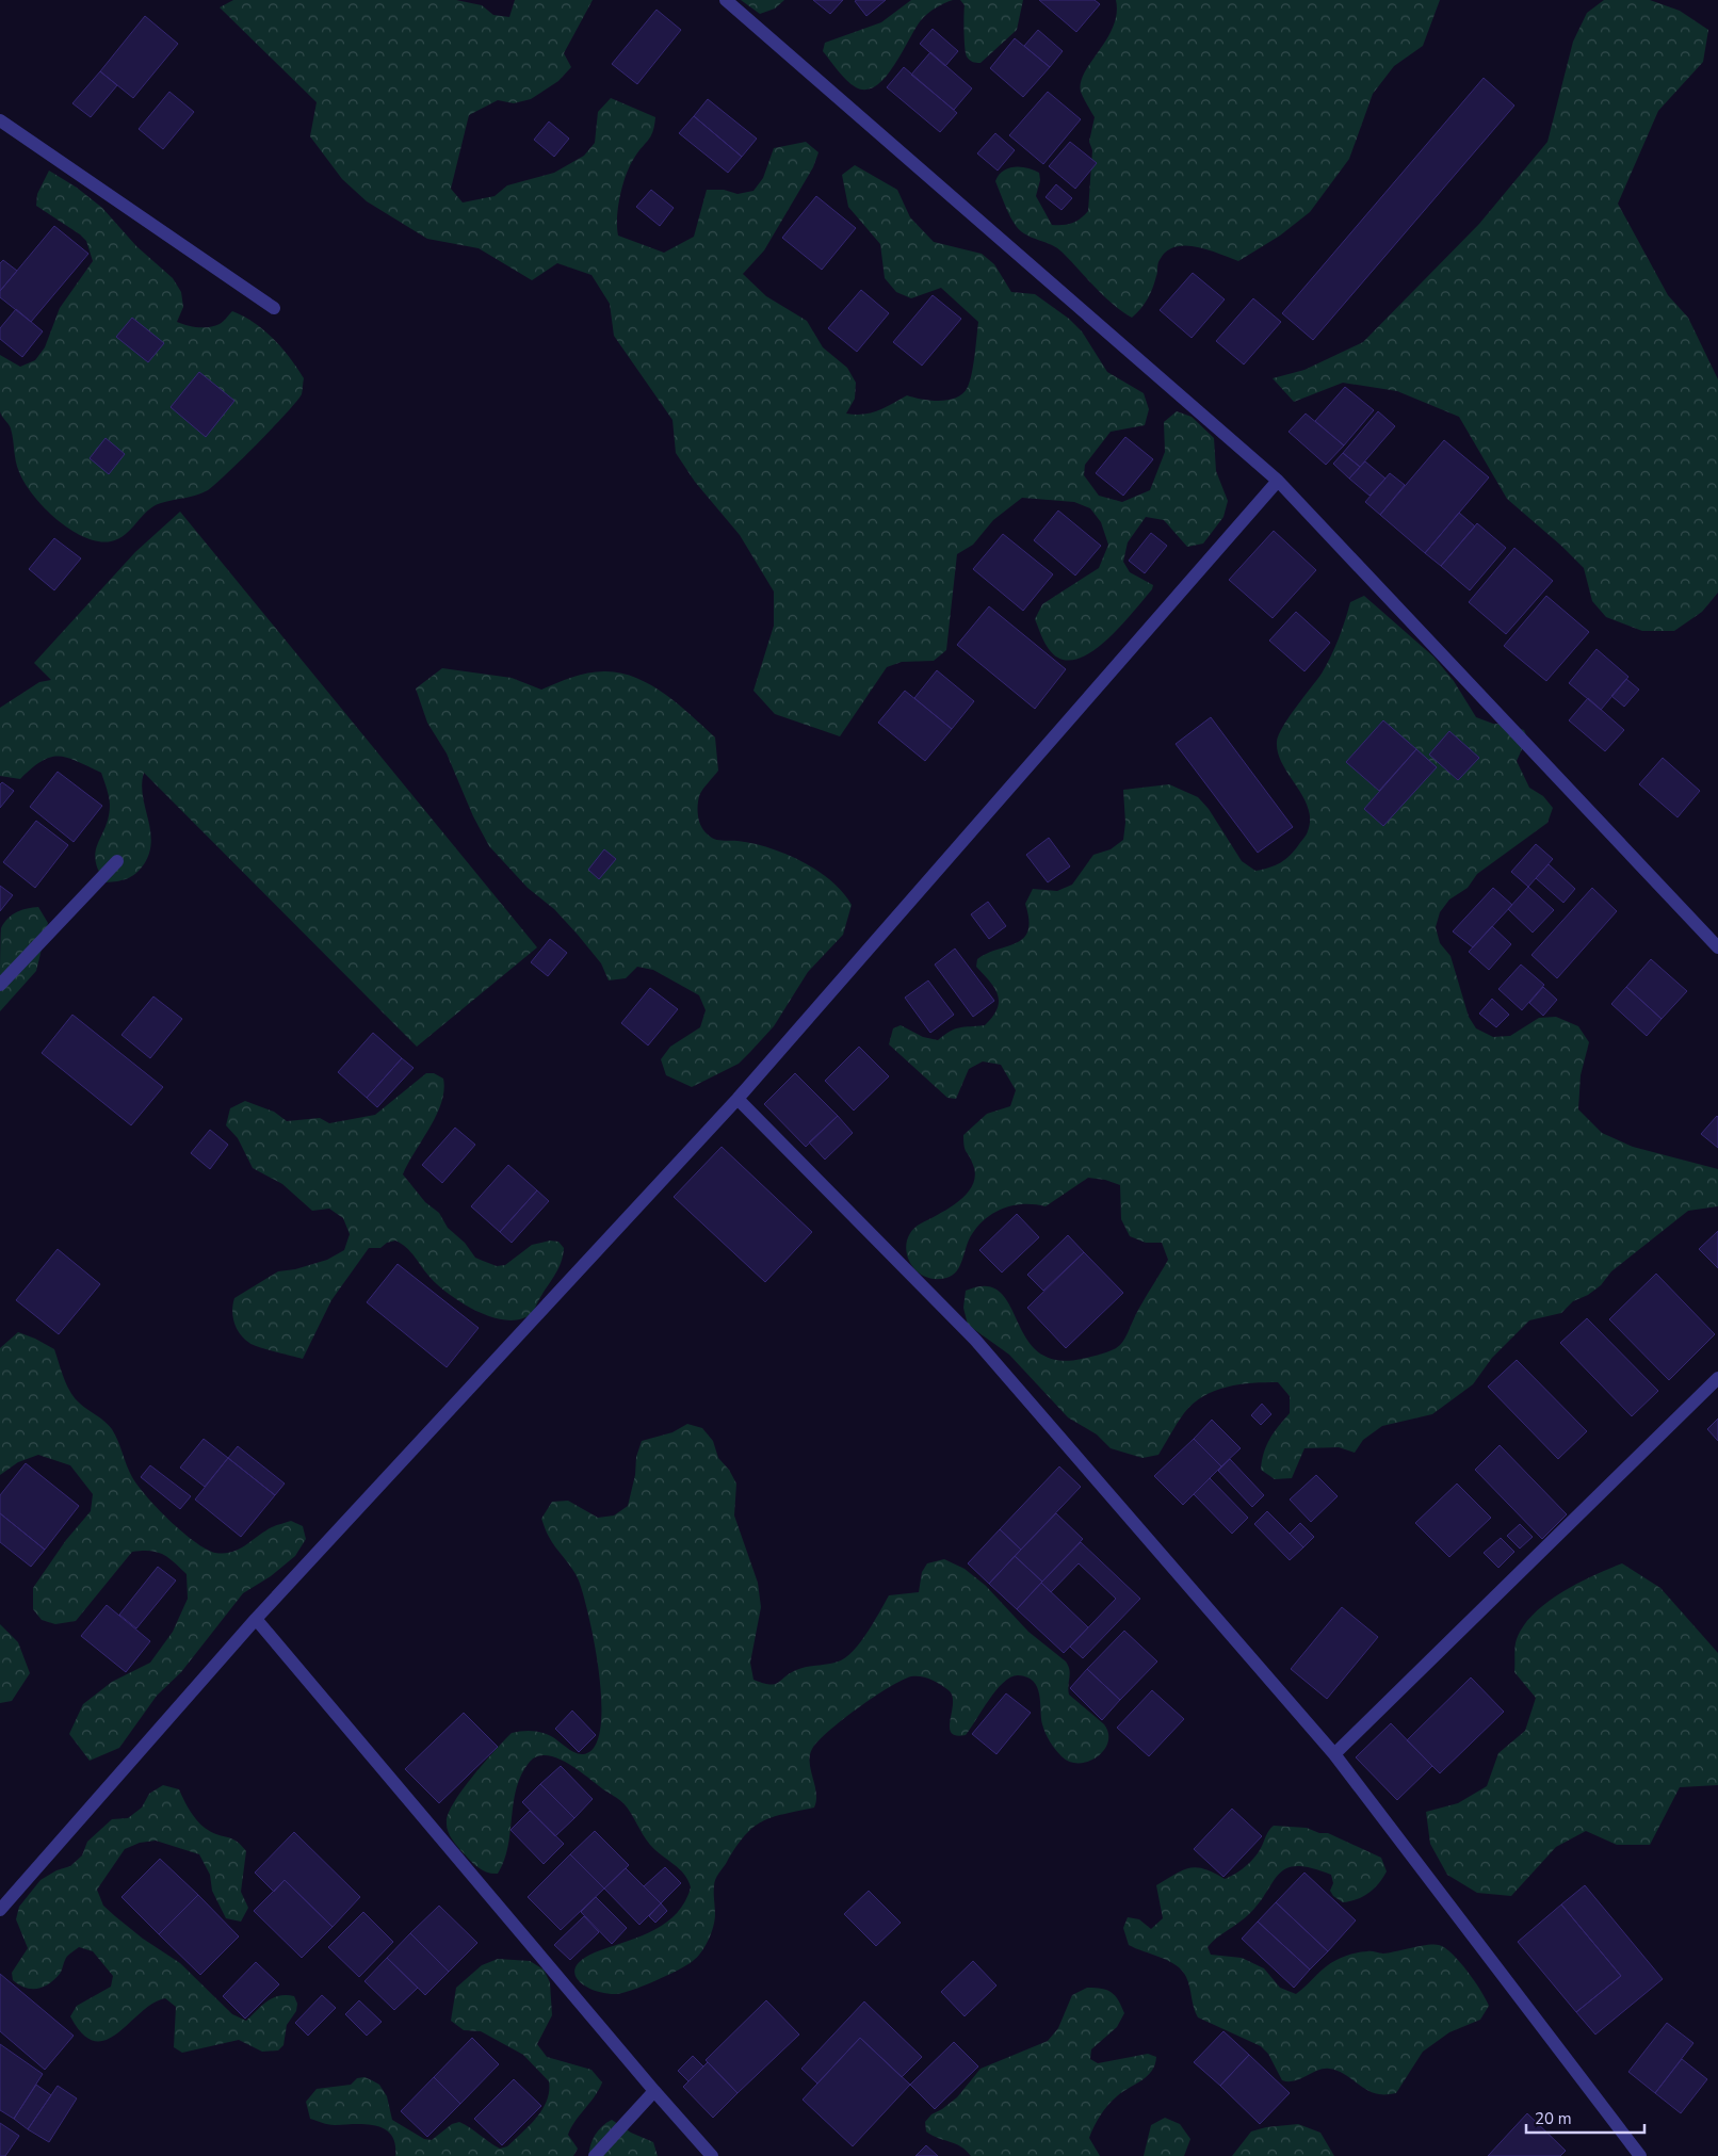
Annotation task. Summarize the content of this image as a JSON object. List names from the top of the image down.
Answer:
{
  "scale_bar": "20 m"
}
